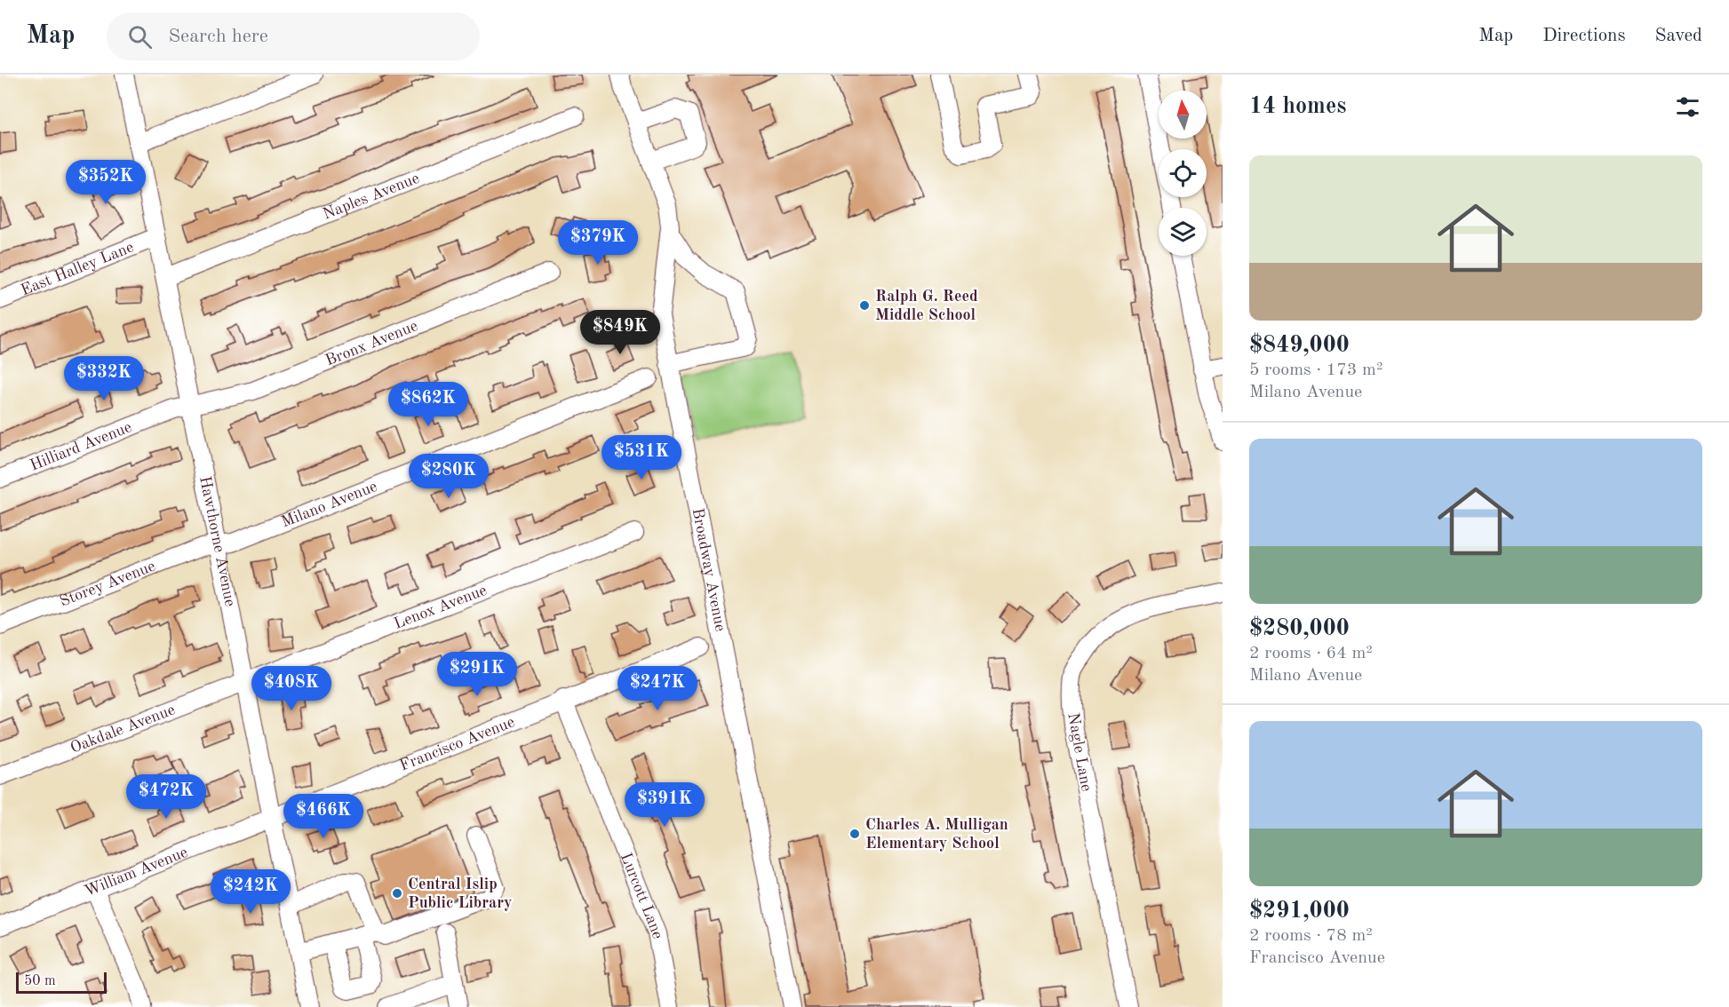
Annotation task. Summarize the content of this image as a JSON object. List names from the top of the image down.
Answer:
{
  "streets": {
    "street": [
      "Naples Avenue",
      "East Halley Lane",
      "Bronx Avenue",
      "Hilliard Avenue",
      "Milano Avenue",
      "Hawthorne Avenue",
      "Broadway Avenue",
      "Storey Avenue",
      "Lenox Avenue",
      "Oakdale Avenue",
      "Francisco Avenue",
      "Nagle Lane",
      "William Avenue",
      "Lurcott Lane"
    ]
  },
  "crossings": [
    ["Naples Avenue", "Hawthorne Avenue"],
    ["East Halley Lane", "Hawthorne Avenue"],
    ["Bronx Avenue", "Hilliard Avenue"],
    ["Bronx Avenue", "Hawthorne Avenue"],
    ["Hilliard Avenue", "Hawthorne Avenue"],
    ["Milano Avenue", "Hawthorne Avenue"],
    ["Milano Avenue", "Storey Avenue"],
    ["Hawthorne Avenue", "Storey Avenue"],
    ["Hawthorne Avenue", "Lenox Avenue"],
    ["Hawthorne Avenue", "Oakdale Avenue"],
    ["Hawthorne Avenue", "Francisco Avenue"],
    ["Hawthorne Avenue", "William Avenue"],
    ["Lenox Avenue", "Oakdale Avenue"],
    ["Francisco Avenue", "William Avenue"],
    ["Francisco Avenue", "Lurcott Lane"]
  ],
  "places": ["Ralph G. Reed Middle School", "Charles A. Mulligan Elementary School", "Central Islip Public Library"],
  "scale_bar": "50 m",
  "north": "top",
  "page": {
    "header": "Map",
    "search": "Search here",
    "nav": ["Map", "Directions", "Saved"],
    "heading": "14 homes",
    "list": [
      {
        "name": "$849,000",
        "note": "5 rooms · 173 m² · Milano Avenue"
      },
      {
        "name": "$280,000",
        "note": "2 rooms · 64 m² · Milano Avenue"
      },
      {
        "name": "$291,000",
        "note": "2 rooms · 78 m² · Francisco Avenue"
      }
    ],
    "price": [
      "$352K",
      "$379K",
      "$849K",
      "$332K",
      "$862K",
      "$531K",
      "$280K",
      "$291K",
      "$408K",
      "$247K",
      "$472K",
      "$391K",
      "$466K",
      "$242K"
    ],
    "scale": "50 m"
  }
}
